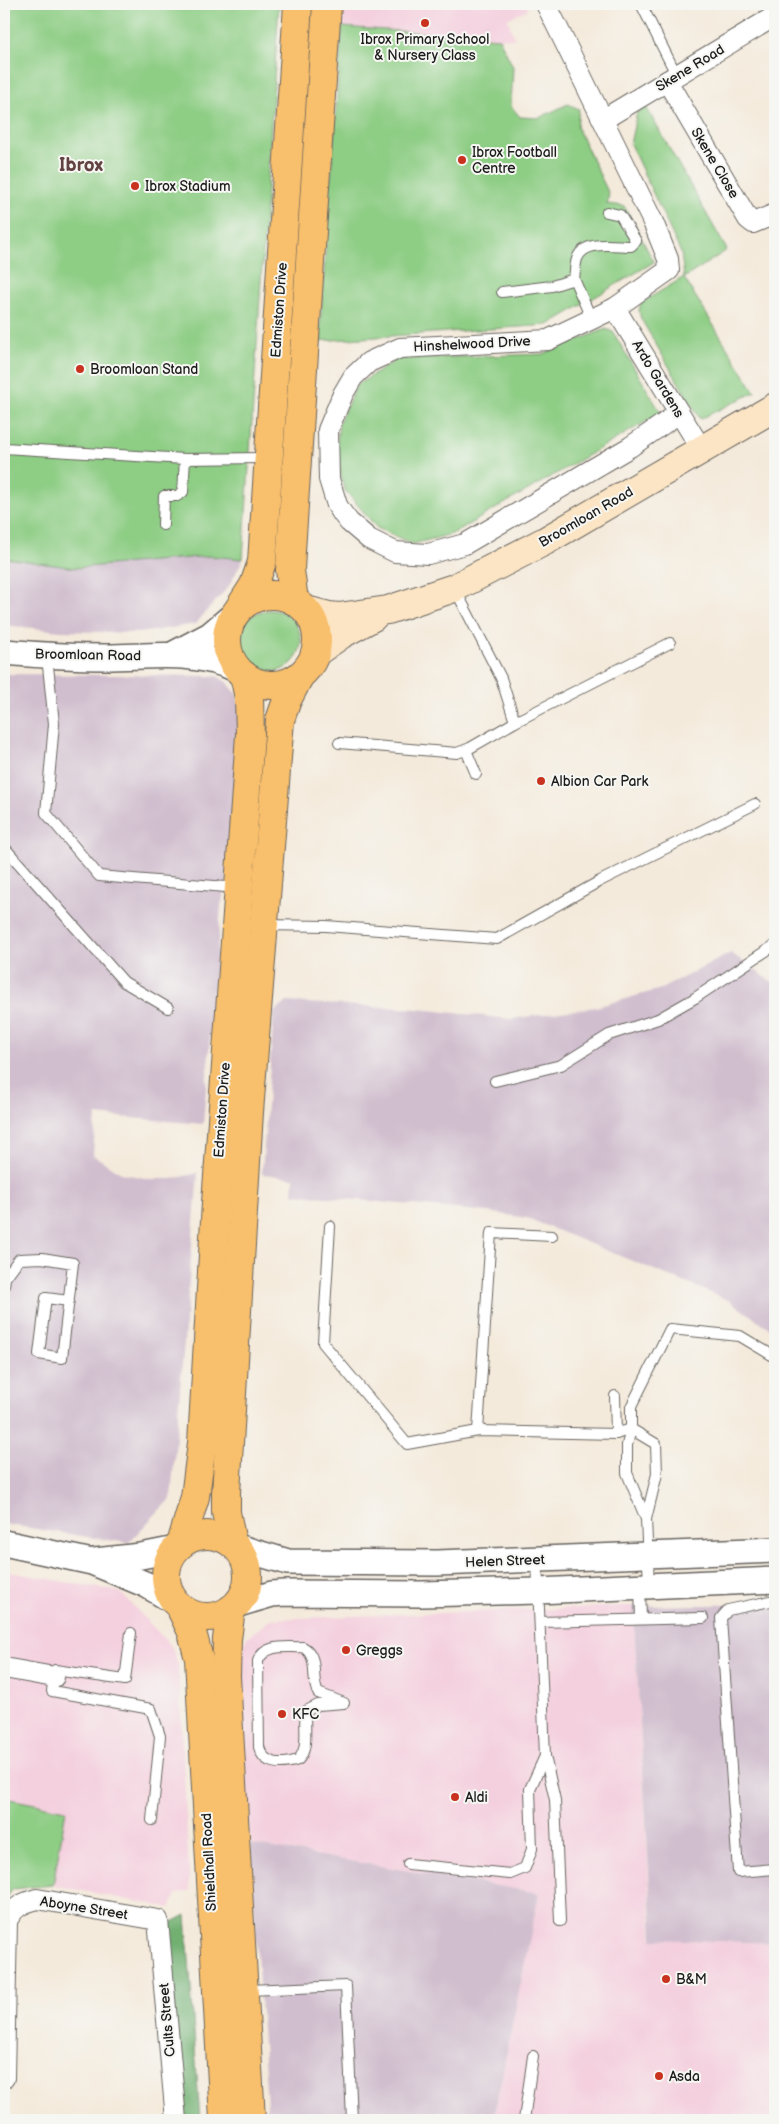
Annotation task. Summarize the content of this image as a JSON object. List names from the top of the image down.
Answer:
{
  "streets": {
    "main road": ["Edmiston Drive", "Broomloan Road", "Shieldhall Road"],
    "street": [
      "Skene Road",
      "Skene Close",
      "Hinshelwood Drive",
      "Ardo Gardens",
      "Helen Street",
      "Aboyne Street",
      "Cults Street"
    ]
  },
  "crossings": [
    ["Skene Road", "Skene Close"],
    ["Skene Road", "Hinshelwood Drive"],
    ["Edmiston Drive", "Broomloan Road"],
    ["Edmiston Drive", "Helen Street"],
    ["Edmiston Drive", "Shieldhall Road"],
    ["Hinshelwood Drive", "Ardo Gardens"],
    ["Ardo Gardens", "Broomloan Road"],
    ["Helen Street", "Shieldhall Road"],
    ["Aboyne Street", "Cults Street"]
  ],
  "districts": ["Ibrox"],
  "places": [
    "Ibrox Primary School & Nursery Class",
    "Ibrox Football Centre",
    "Ibrox Stadium",
    "Broomloan Stand",
    "Albion Car Park",
    "Greggs",
    "KFC",
    "Aldi",
    "B&M",
    "Asda"
  ]
}
